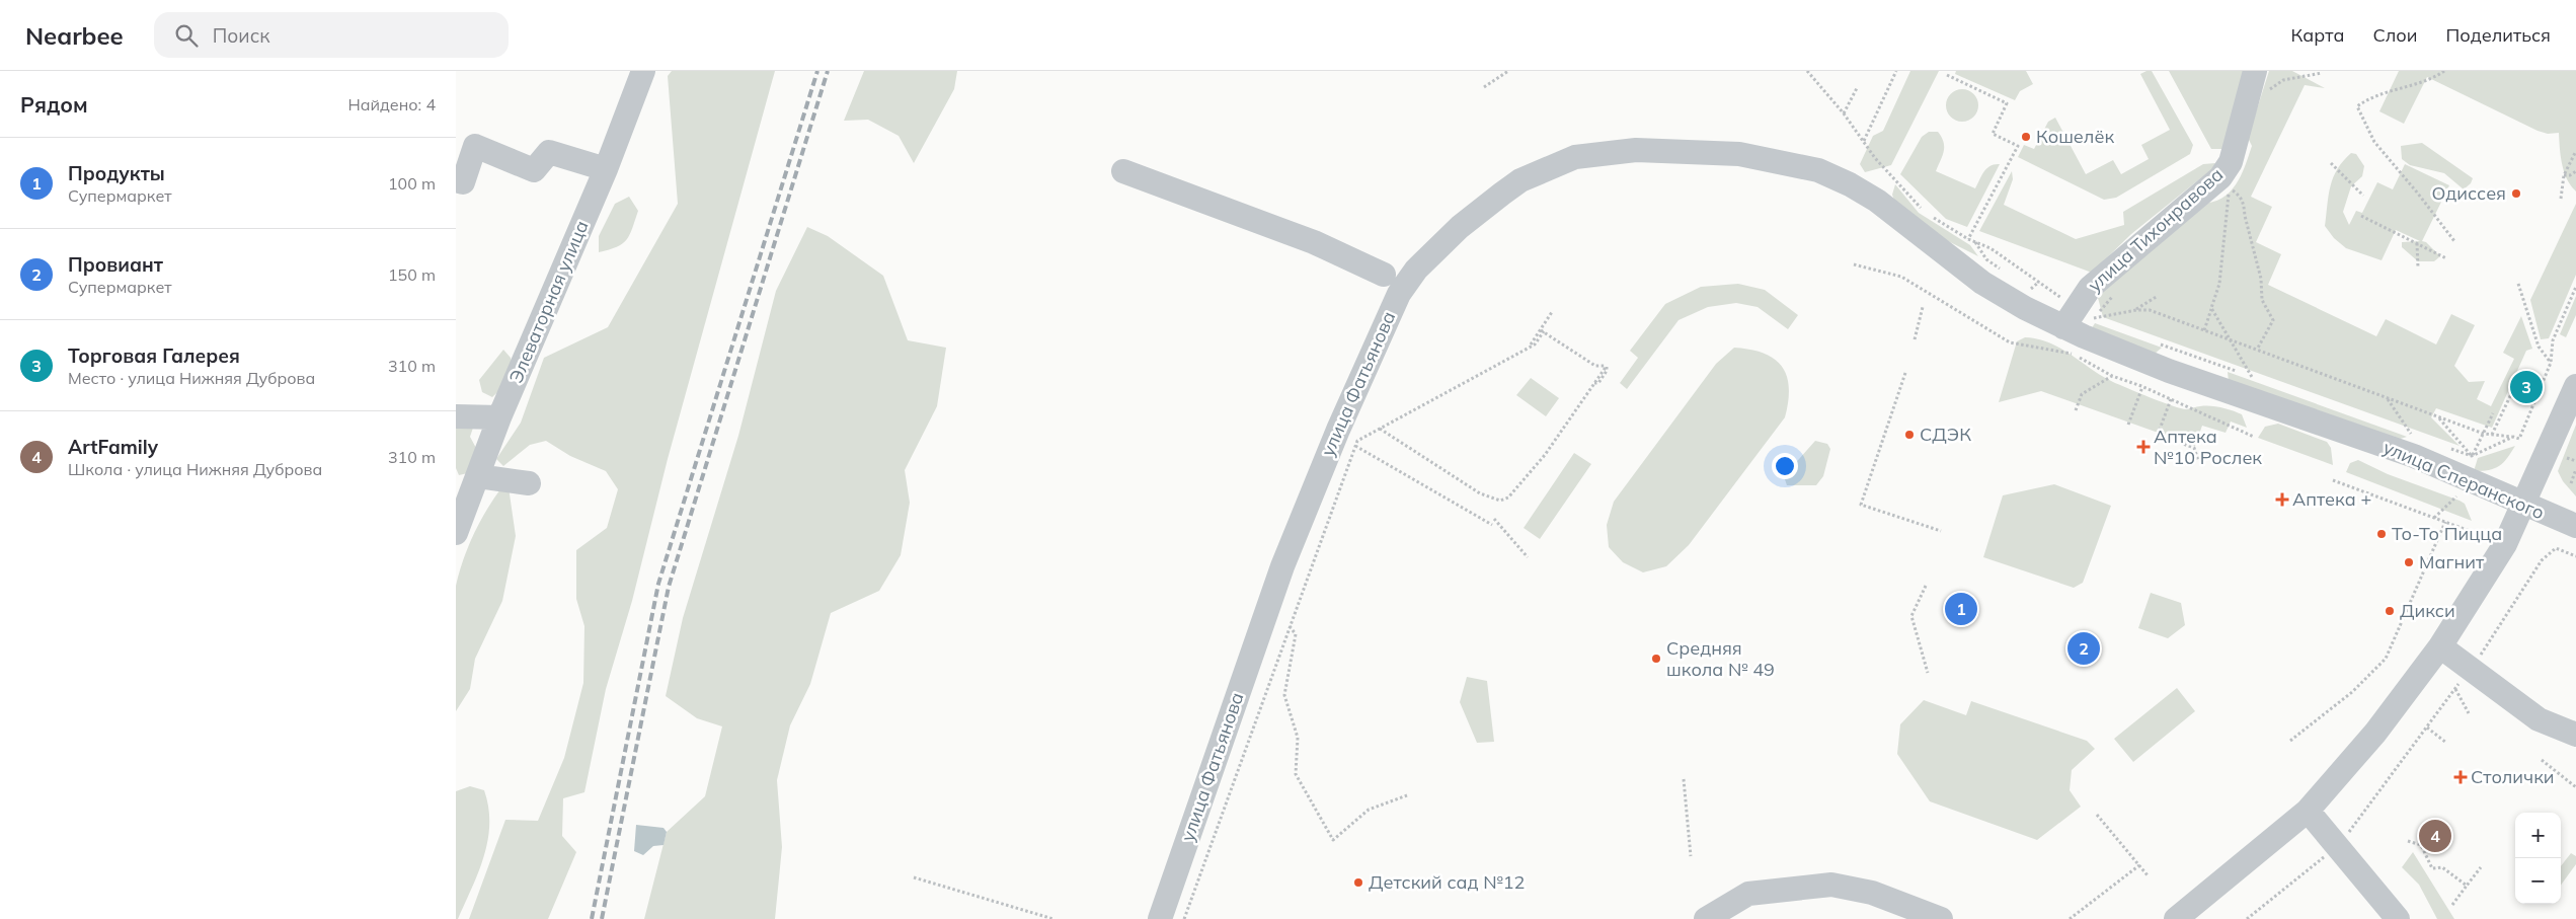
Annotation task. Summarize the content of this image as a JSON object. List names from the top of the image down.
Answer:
{
  "streets": {
    "street": [
      "улица Тихонравова",
      "Элеваторная улица",
      "улица Фатьянова",
      "улица Сперанского"
    ]
  },
  "crossings": [
    ["улица Тихонравова", "улица Фатьянова"],
    ["улица Тихонравова", "улица Сперанского"],
    ["улица Фатьянова", "улица Сперанского"]
  ],
  "places": {
    "other": [
      "Кошелёк",
      "Одиссея",
      "СДЭК",
      "То-То Пицца",
      "Магнит",
      "Дикси",
      "Средняя школа № 49",
      "Детский сад №12"
    ],
    "health": ["Аптека №10 Рослек", "Аптека +", "Столички"]
  },
  "page": {
    "header": "Nearbee",
    "search": "Поиск",
    "nav": ["Карта", "Слои", "Поделиться"],
    "heading": ["Рядом", "Найдено: 4"],
    "list": [
      {
        "mark": "1",
        "name": "Продукты",
        "note": "Супермаркет",
        "value": "100 m"
      },
      {
        "mark": "2",
        "name": "Провиант",
        "note": "Супермаркет",
        "value": "150 m"
      },
      {
        "mark": "3",
        "name": "Торговая Галерея",
        "note": "Место · улица Нижняя Дуброва",
        "value": "310 m"
      },
      {
        "mark": "4",
        "name": "ArtFamily",
        "note": "Школа · улица Нижняя Дуброва",
        "value": "310 m"
      }
    ],
    "pins": [
      "3",
      "1",
      "2",
      "4"
    ],
    "map_buttons": ["+", "−"]
  }
}
